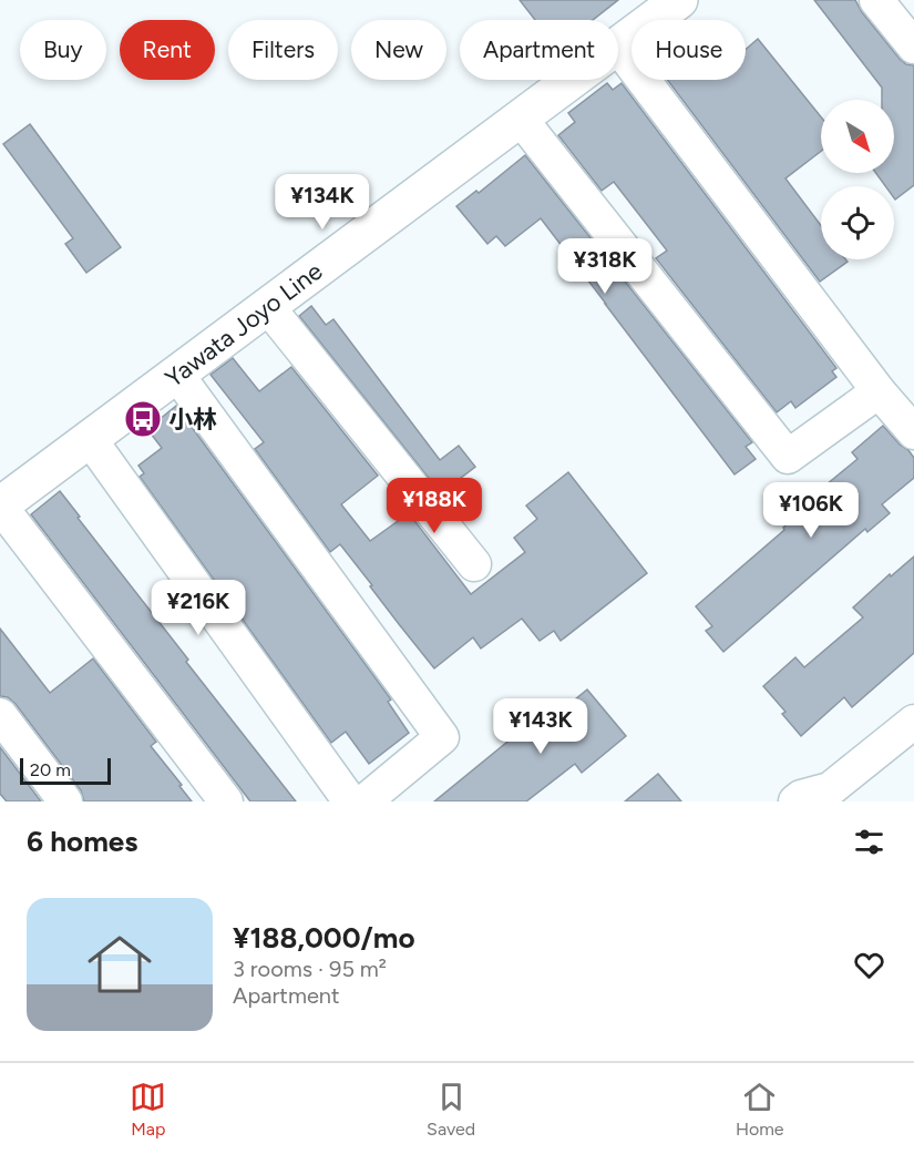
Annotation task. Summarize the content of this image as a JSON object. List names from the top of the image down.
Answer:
{
  "streets": {
    "main road": ["Yawata Joyo Line"]
  },
  "places": {
    "bus stop": ["小林"]
  },
  "scale_bar": "20 m",
  "north": "bottom right",
  "page": {
    "chip": [
      "Buy",
      "Rent",
      "Filters",
      "New",
      "Apartment",
      "House"
    ],
    "price": [
      "¥134K",
      "¥318K",
      "¥188K",
      "¥106K",
      "¥216K",
      "¥143K"
    ],
    "scale": "20 m",
    "heading": "6 homes",
    "list": [
      {
        "name": "¥188,000/mo",
        "note": "3 rooms · 95 m² · Apartment"
      }
    ],
    "tabs": ["Map", "Saved", "Home"]
  }
}
